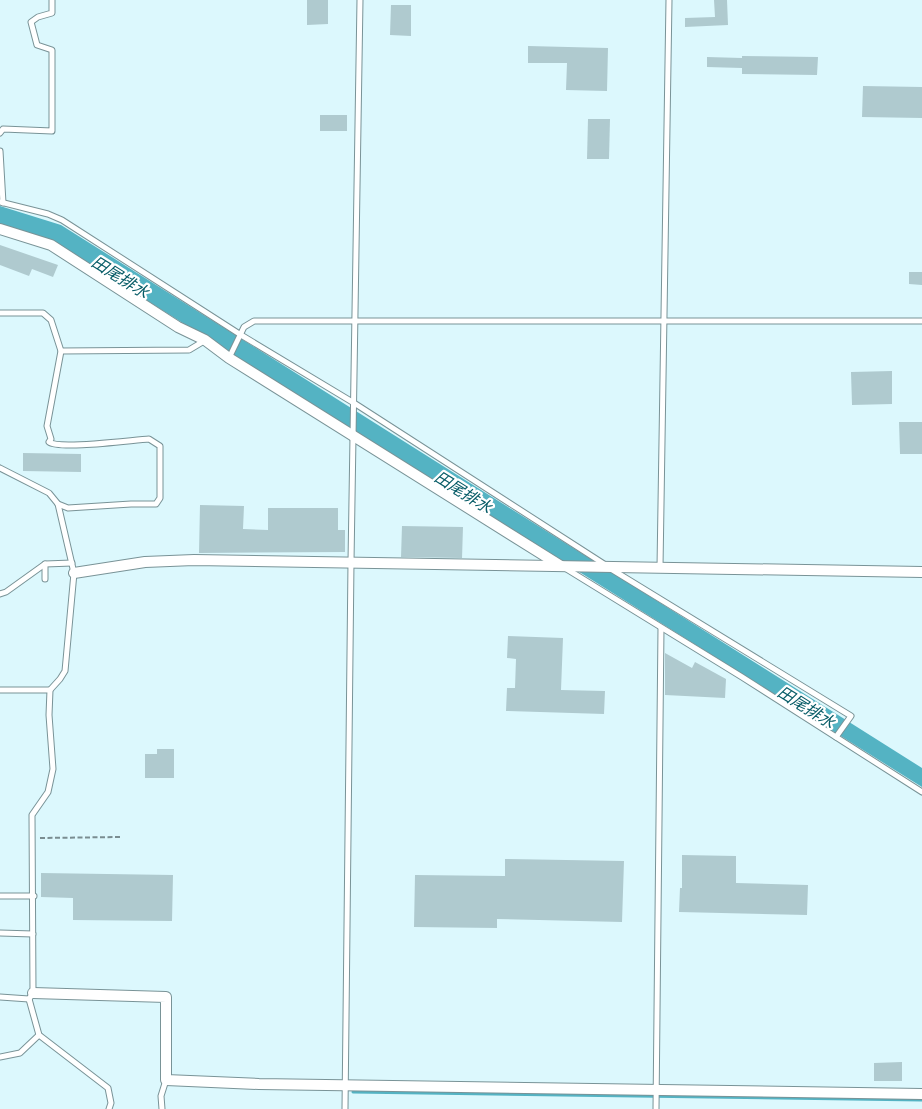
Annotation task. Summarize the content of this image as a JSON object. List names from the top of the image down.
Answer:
{
  "water": ["田尾排水"]
}
